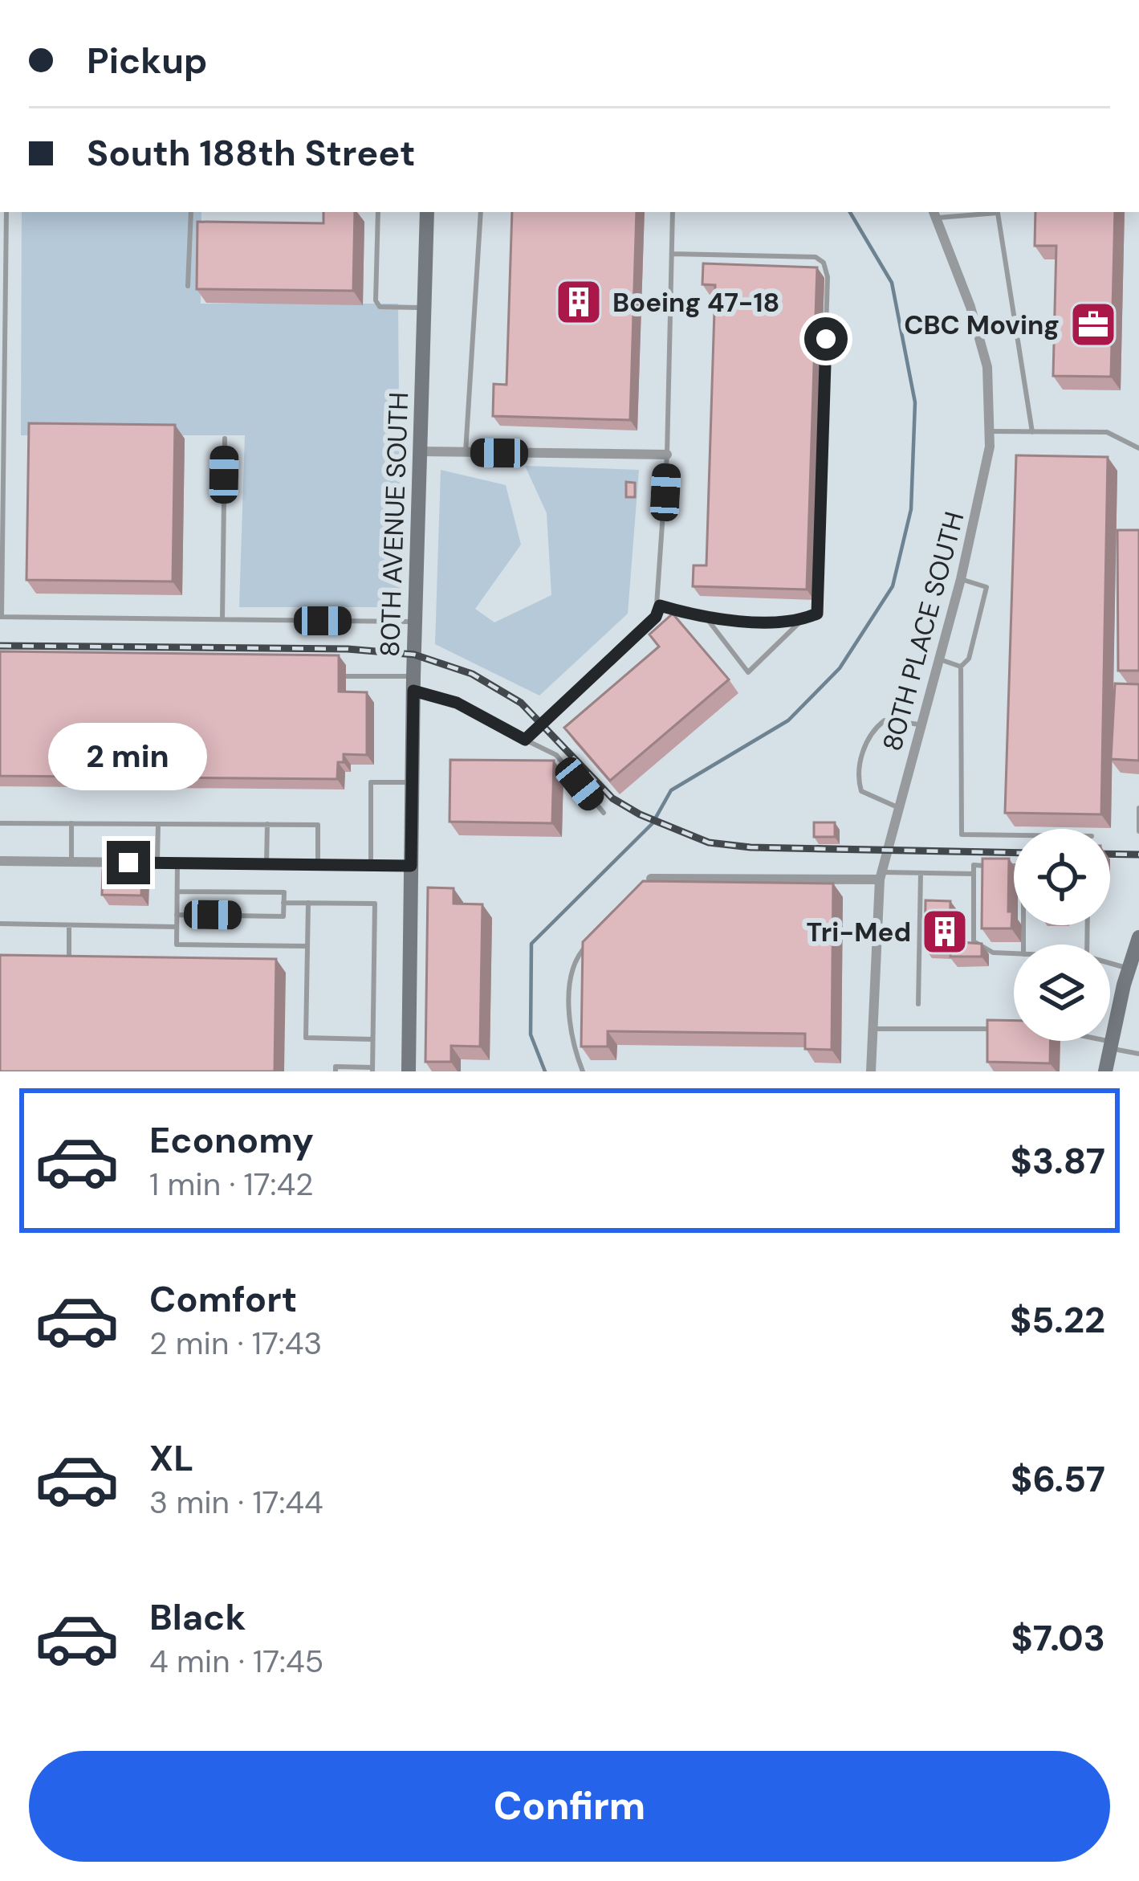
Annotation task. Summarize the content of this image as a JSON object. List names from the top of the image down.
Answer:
{
  "streets": {
    "street": ["80TH AVENUE SOUTH", "80TH PLACE SOUTH"]
  },
  "places": {
    "building": ["Boeing 47-18", "Tri-Med"],
    "office": ["CBC Moving"]
  },
  "page": {
    "banner": ["Pickup", "South 188th Street"],
    "bubble": "2 min",
    "list": [
      {
        "name": "Economy",
        "note": "1 min · 17:42",
        "value": "$3.87"
      },
      {
        "name": "Comfort",
        "note": "2 min · 17:43",
        "value": "$5.22"
      },
      {
        "name": "XL",
        "note": "3 min · 17:44",
        "value": "$6.57"
      },
      {
        "name": "Black",
        "note": "4 min · 17:45",
        "value": "$7.03"
      }
    ],
    "buttons": "Confirm"
  }
}
